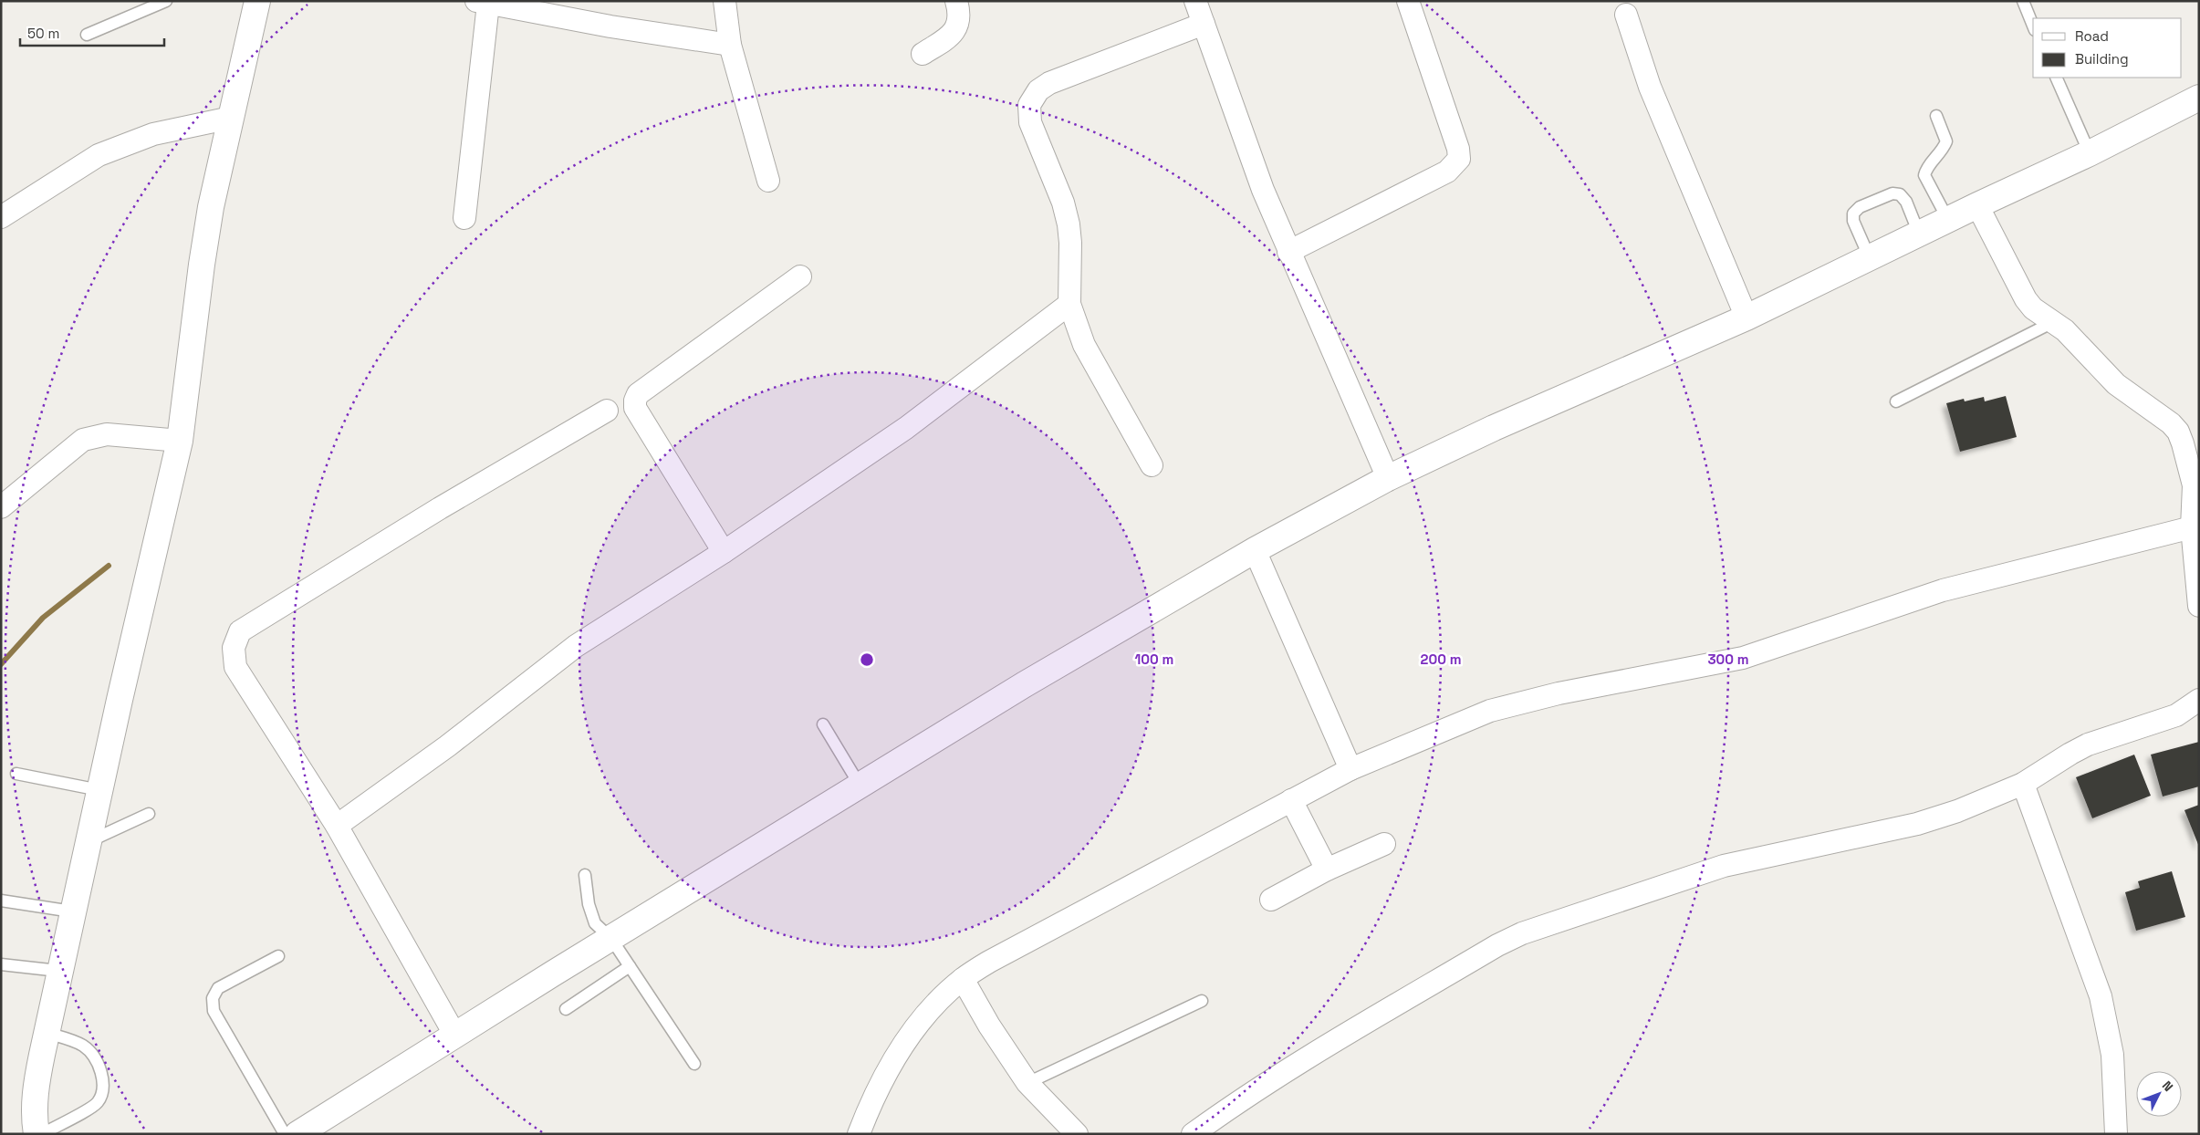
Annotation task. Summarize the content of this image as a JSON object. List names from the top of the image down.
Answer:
{
  "legend": ["Road", "Building"],
  "scale_bar": "50 m",
  "north": "top right",
  "rings": ["100 m", "200 m", "300 m"]
}
